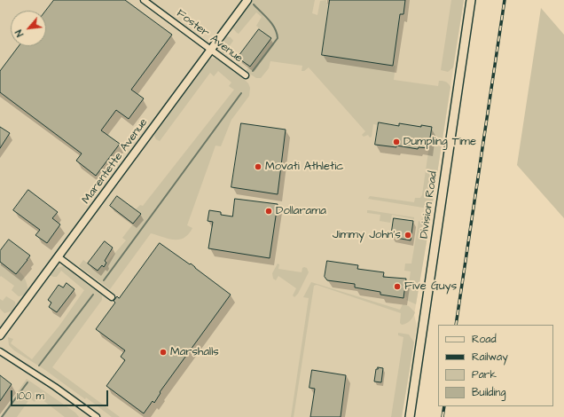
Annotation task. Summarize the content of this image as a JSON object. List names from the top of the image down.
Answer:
{
  "streets": {
    "main road": ["Division Road"],
    "street": ["Foster Avenue", "Marentette Avenue"]
  },
  "crossings": [
    ["Foster Avenue", "Marentette Avenue"]
  ],
  "places": [
    "Dumpling Time",
    "Movati Athletic",
    "Dollarama",
    "Jimmy John's",
    "Five Guys",
    "Marshalls"
  ],
  "legend": [
    "Road",
    "Railway",
    "Park",
    "Building"
  ],
  "scale_bar": "100 m",
  "north": "bottom left"
}
